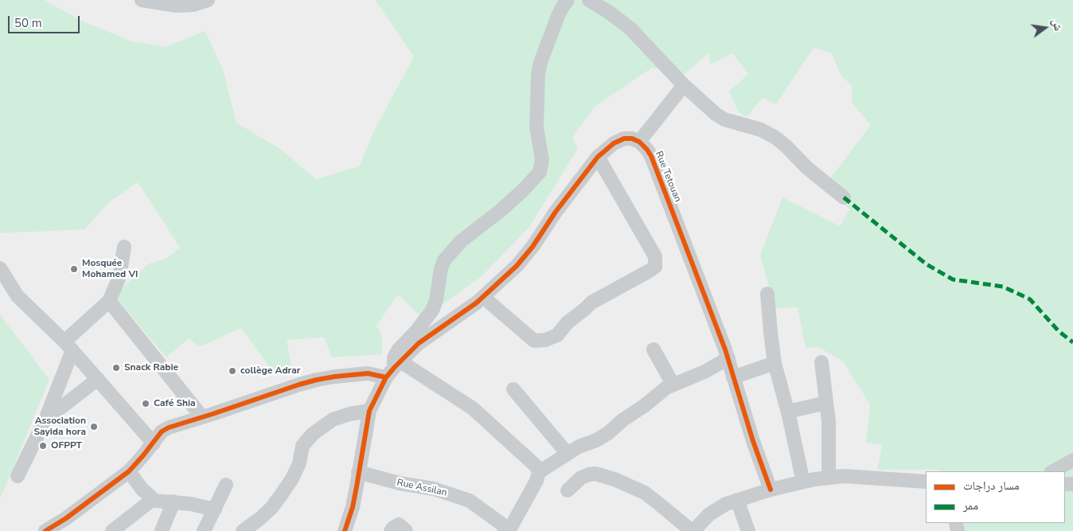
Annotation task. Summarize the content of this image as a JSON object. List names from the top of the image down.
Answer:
{
  "streets": {
    "street": ["Rue Tetouan", "Rue Assilan"]
  },
  "places": [
    "Mosquée Mohamed VI",
    "Snack Rabie",
    "collège Adrar",
    "Café Shia",
    "Association Sayida hora",
    "OFPPT"
  ],
  "legend": ["مسار دراجات", "ممر"],
  "scale_bar": "50 m",
  "north": "right"
}
